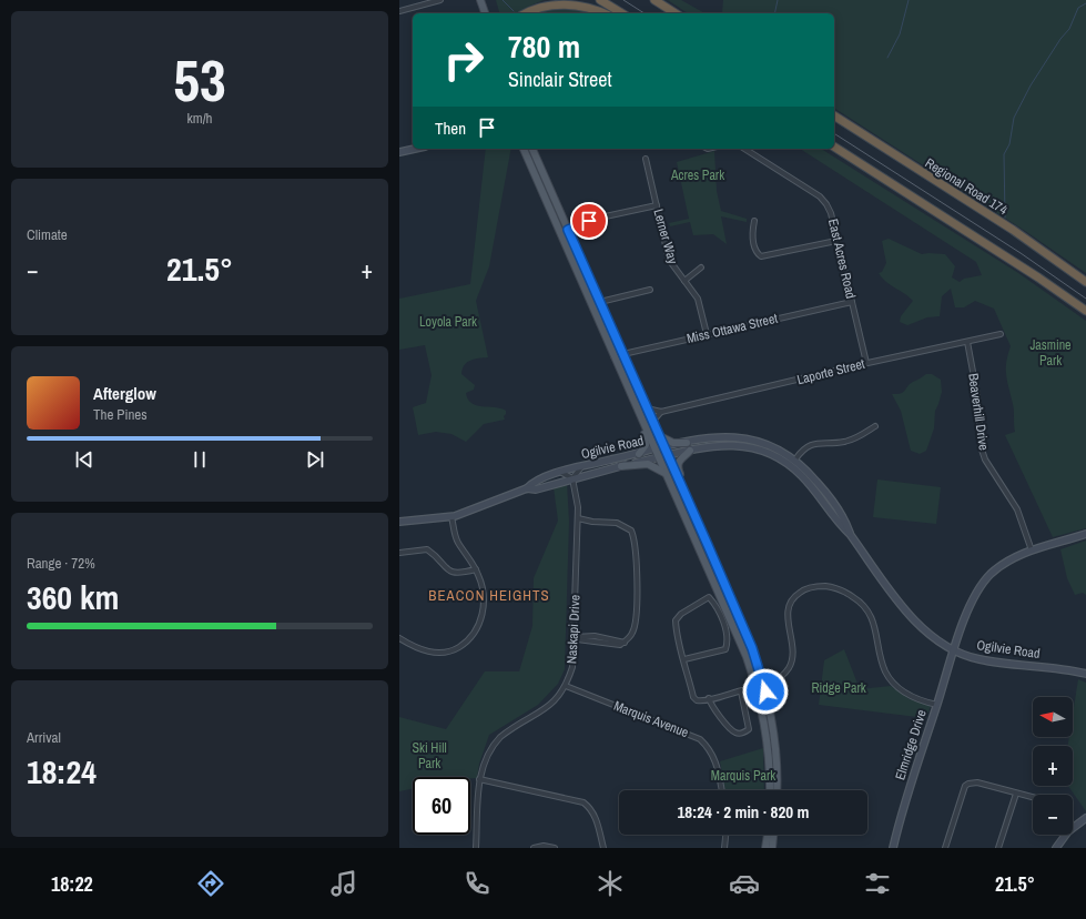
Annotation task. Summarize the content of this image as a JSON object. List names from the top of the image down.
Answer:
{
  "streets": {
    "highway": ["Regional Road 174"],
    "street": [
      "Lerner Way",
      "East Acres Road",
      "Miss Ottawa Street",
      "Laporte Street",
      "Beaverhill Drive",
      "Ogilvie Road",
      "Naskapi Drive",
      "Marquis Avenue",
      "Elmridge Drive"
    ]
  },
  "crossings": [
    ["Lerner Way", "Miss Ottawa Street"],
    ["East Acres Road", "Miss Ottawa Street"],
    ["East Acres Road", "Laporte Street"],
    ["Laporte Street", "Beaverhill Drive"],
    ["Beaverhill Drive", "Elmridge Drive"],
    ["Ogilvie Road", "Naskapi Drive"],
    ["Ogilvie Road", "Elmridge Drive"],
    ["Naskapi Drive", "Marquis Avenue"]
  ],
  "districts": ["BEACON HEIGHTS"],
  "parks": [
    "Acres Park",
    "Loyola Park",
    "Jasmine Park",
    "Ridge Park",
    "Ski Hill Park",
    "Marquis Park"
  ],
  "north": "left",
  "page": {
    "tile": [
      ["53", "km/h"],
      "Climate",
      ["Range · 72%", "360 km"],
      ["Arrival", "18:24"]
    ],
    "turn": ["780 m", "Sinclair Street"],
    "then": "Then",
    "heat": ["−", "21.5°", "+"],
    "song": ["Afterglow", "The Pines"],
    "map_buttons": ["+", "−"],
    "limit": "60",
    "trip": "18:24 · 2 min · 820 m",
    "tabs": ["18:22", "21.5°"]
  }
}
